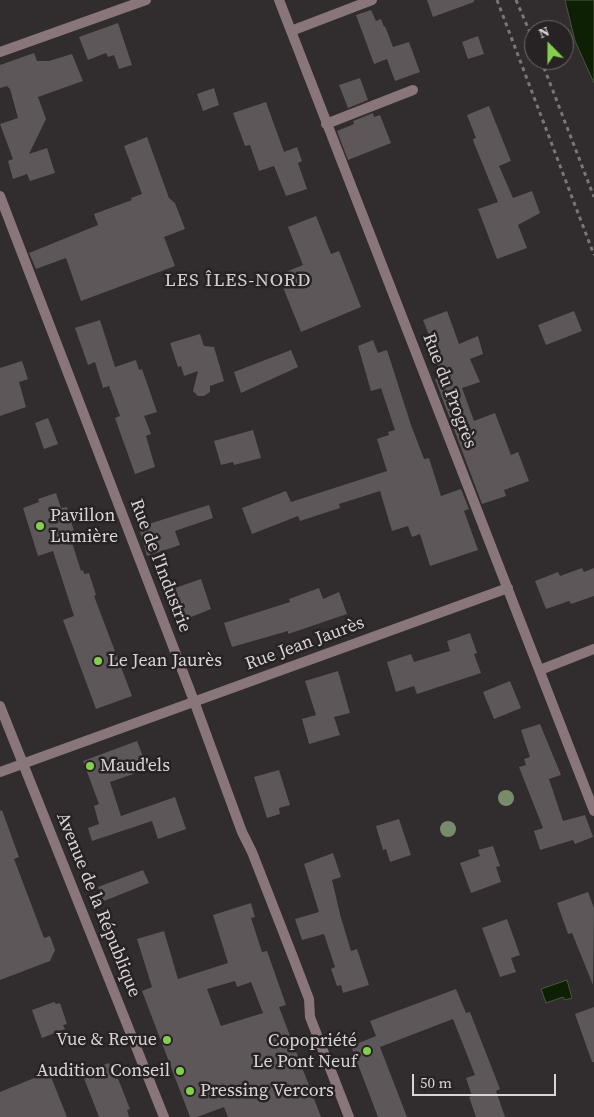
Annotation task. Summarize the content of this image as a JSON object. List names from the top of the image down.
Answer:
{
  "streets": {
    "street": [
      "Rue du Progrès",
      "Rue de l'Industrie",
      "Rue Jean Jaurès",
      "Avenue de la République"
    ]
  },
  "crossings": [
    ["Rue du Progrès", "Rue Jean Jaurès"],
    ["Rue de l'Industrie", "Rue Jean Jaurès"],
    ["Rue Jean Jaurès", "Avenue de la République"]
  ],
  "districts": ["LES ÎLES-NORD"],
  "places": [
    "Pavillon Lumière",
    "Le Jean Jaurès",
    "Maud'els",
    "Vue & Revue",
    "Copopriété Le Pont Neuf",
    "Audition Conseil",
    "Pressing Vercors"
  ],
  "scale_bar": "50 m",
  "north": "top"
}
